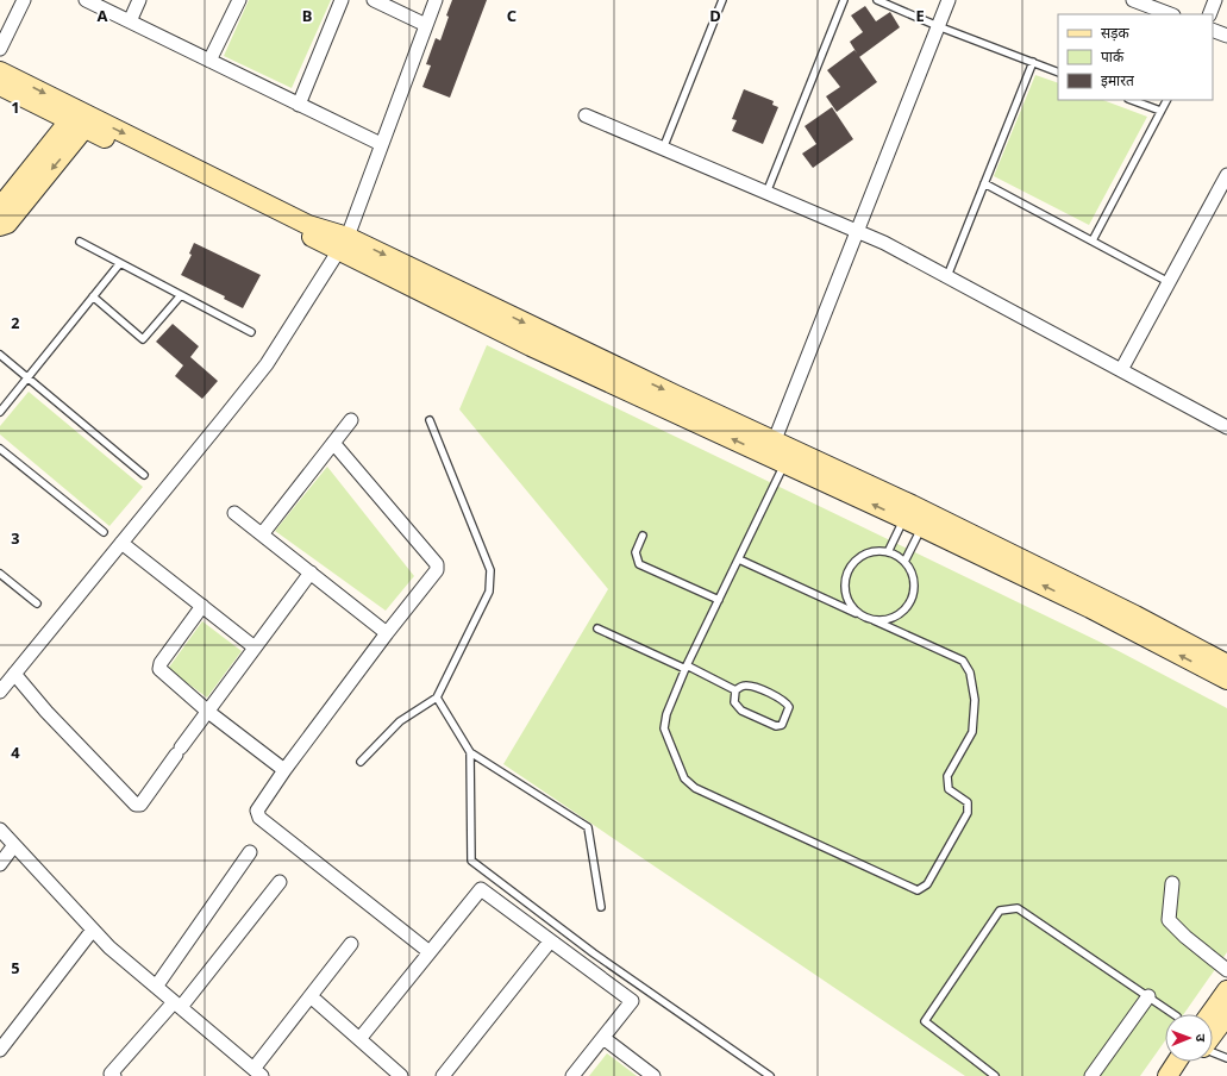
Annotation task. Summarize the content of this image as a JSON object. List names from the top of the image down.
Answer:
{
  "legend": ["सड़क", "पार्क", "इमारत"],
  "north": "right",
  "grid": {
    "columns": [
      "A",
      "B",
      "C",
      "D",
      "E"
    ],
    "rows": [
      "1",
      "2",
      "3",
      "4",
      "5"
    ]
  }
}
